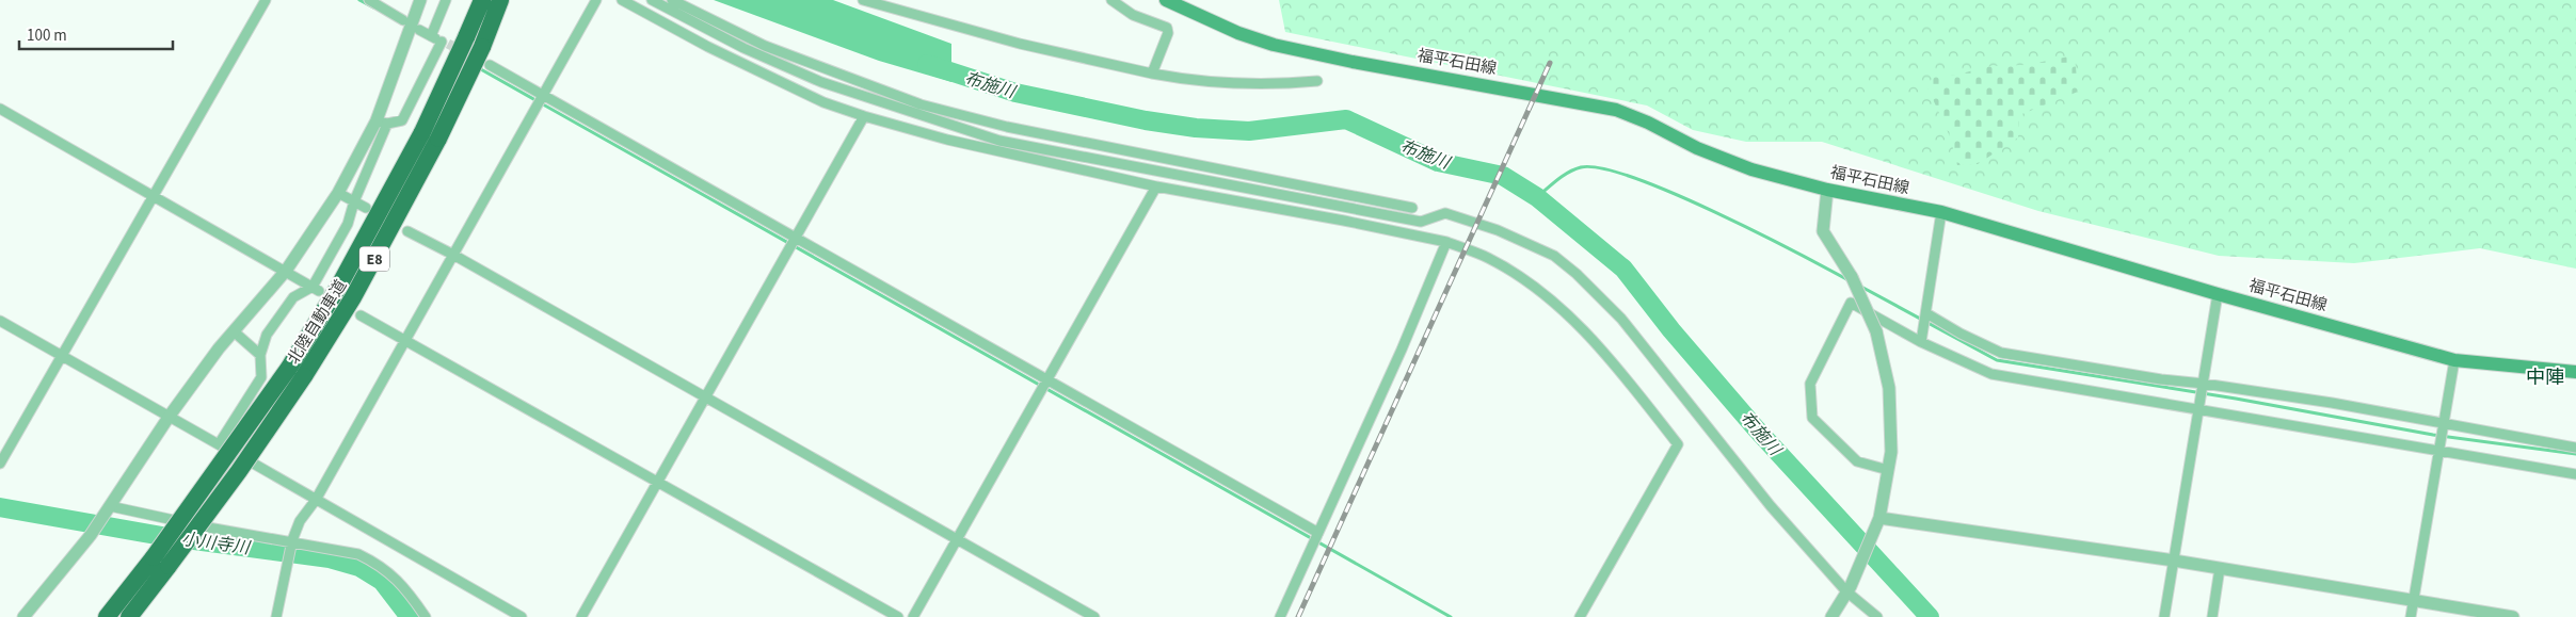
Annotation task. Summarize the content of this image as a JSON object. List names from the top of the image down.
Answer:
{
  "streets": {
    "highway": ["E8", "北陸自動車道"],
    "main road": ["福平石田線"]
  },
  "districts": ["中陣"],
  "water": ["布施川", "小川寺川"],
  "scale_bar": "100 m"
}
